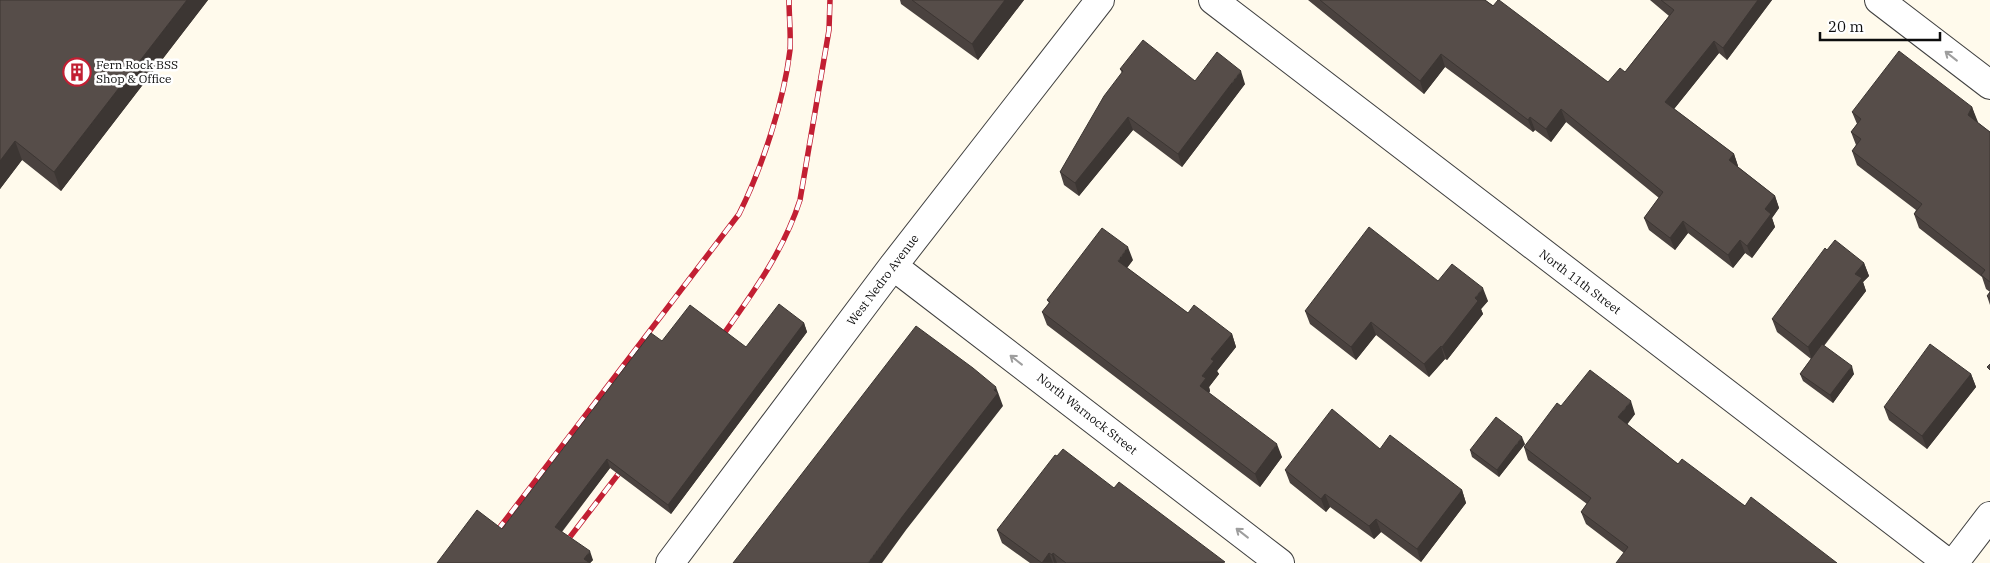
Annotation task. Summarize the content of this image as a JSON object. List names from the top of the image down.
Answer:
{
  "streets": {
    "street": ["West Nedro Avenue", "North 11th Street", "North Warnock Street"]
  },
  "crossings": [
    ["West Nedro Avenue", "North Warnock Street"]
  ],
  "one_way": ["North Warnock Street"],
  "places": {
    "building": ["Fern Rock BSS Shop & Office"]
  },
  "scale_bar": "20 m"
}
